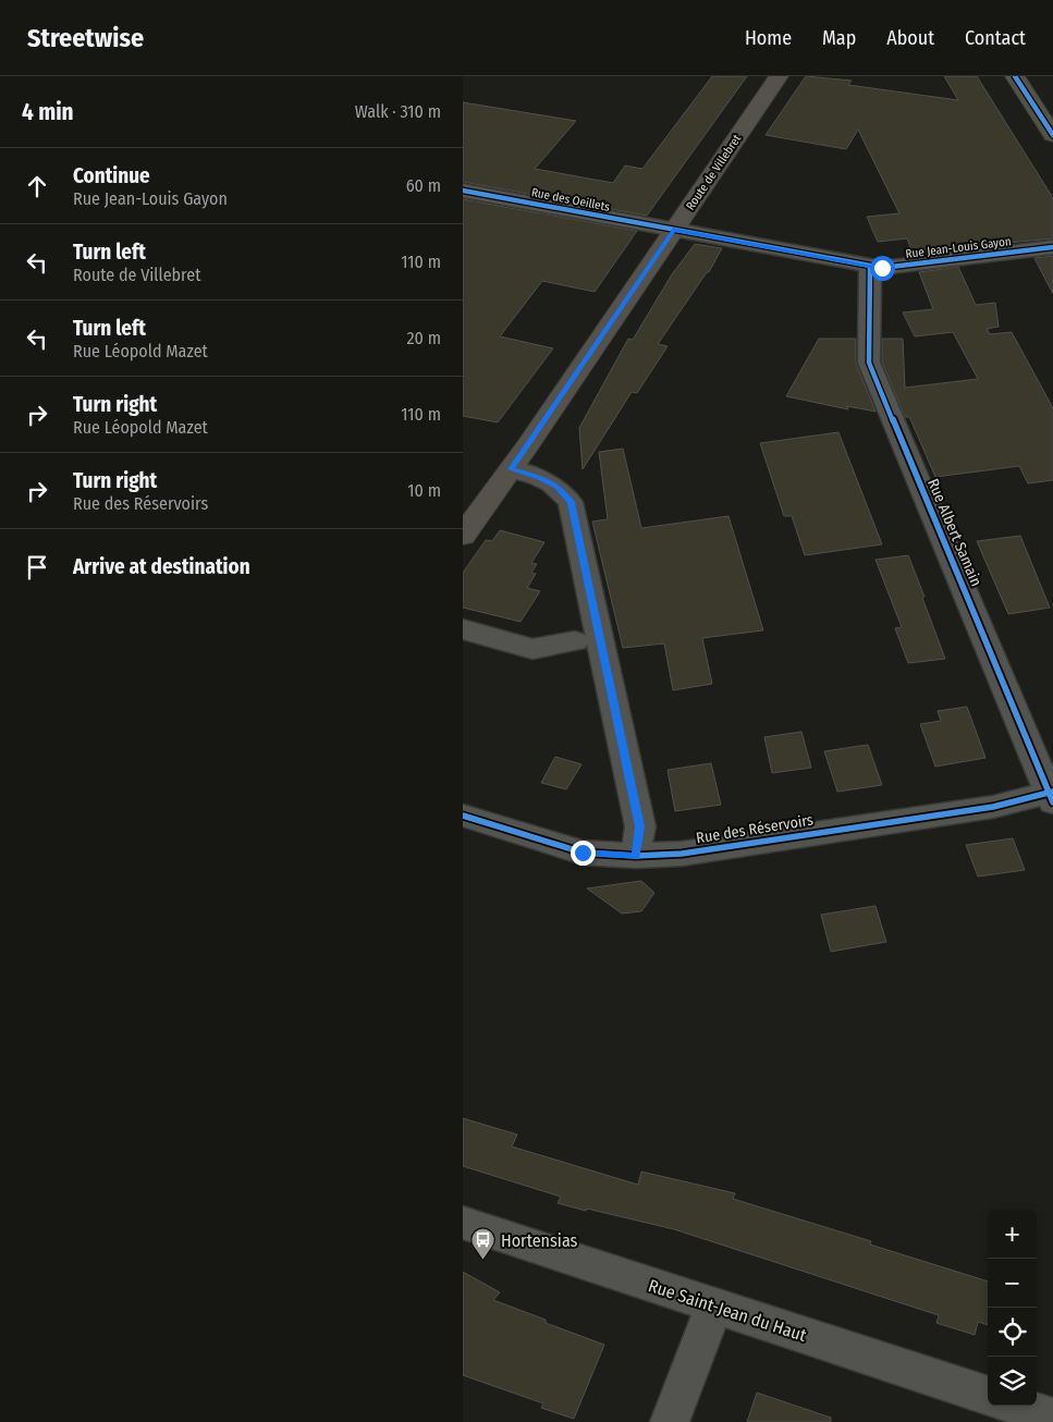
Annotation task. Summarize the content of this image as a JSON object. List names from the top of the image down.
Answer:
{
  "streets": {
    "main road": ["Route de Villebret"],
    "street": [
      "Rue des Oeillets",
      "Rue Jean-Louis Gayon",
      "Rue Albert Samain",
      "Rue des Réservoirs",
      "Rue Saint-Jean du Haut"
    ]
  },
  "crossings": [
    ["Route de Villebret", "Rue des Oeillets"],
    ["Route de Villebret", "Rue Jean-Louis Gayon"],
    ["Rue des Oeillets", "Rue Jean-Louis Gayon"],
    ["Rue Jean-Louis Gayon", "Rue Albert Samain"],
    ["Rue Albert Samain", "Rue des Réservoirs"]
  ],
  "places": {
    "bus stop": ["Hortensias"]
  },
  "page": {
    "header": "Streetwise",
    "nav": [
      "Home",
      "Map",
      "About",
      "Contact"
    ],
    "heading": ["4 min", "Walk · 310 m"],
    "list": [
      ["Continue", "Rue Jean-Louis Gayon", "60 m"],
      ["Turn left", "Route de Villebret", "110 m"],
      ["Turn left", "Rue Léopold Mazet", "20 m"],
      ["Turn right", "Rue Léopold Mazet", "110 m"],
      ["Turn right", "Rue des Réservoirs", "10 m"],
      "Arrive at destination"
    ],
    "map_buttons": ["+", "−"]
  }
}
